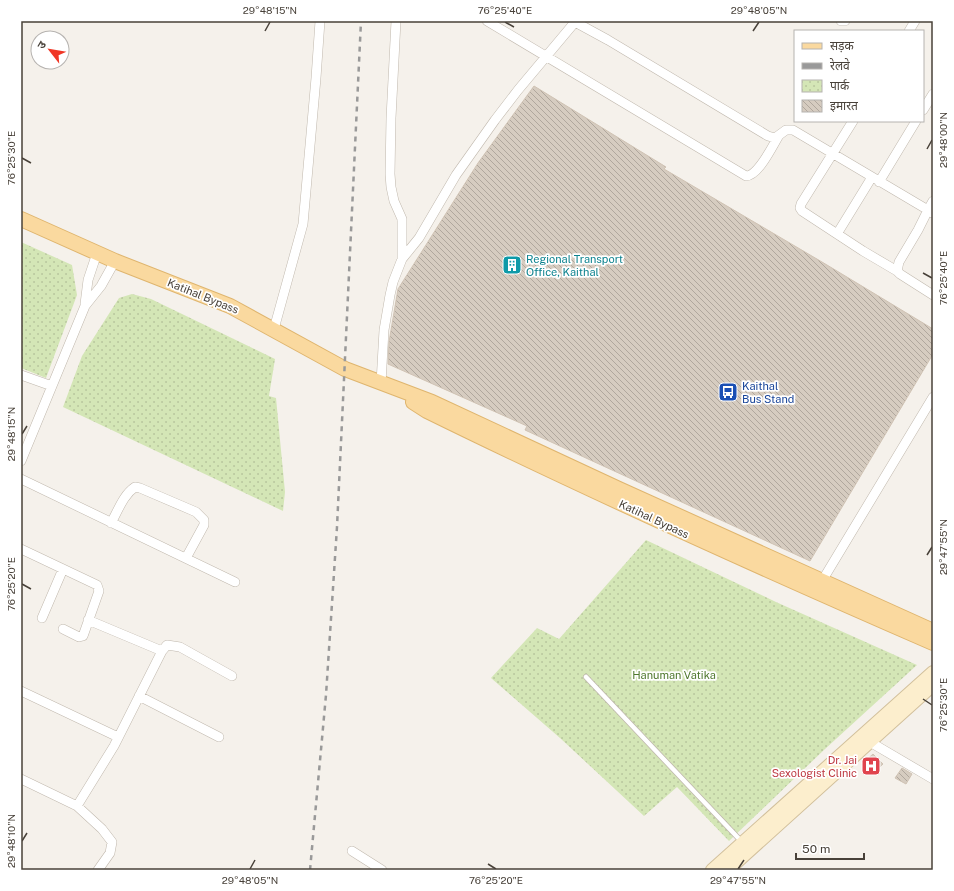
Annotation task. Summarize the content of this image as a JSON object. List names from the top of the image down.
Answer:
{
  "streets": {
    "main road": ["Katihal Bypass"]
  },
  "parks": ["Hanuman Vatika"],
  "places": {
    "building": ["Regional Transport Office, Kaithal"],
    "bus stop": ["Kaithal Bus Stand"],
    "hospital": ["Dr. Jai Sexologist Clinic"]
  },
  "legend": [
    "सड़क",
    "रेलवे",
    "पार्क",
    "इमारत"
  ],
  "scale_bar": "50 m",
  "north": "top left",
  "coordinates": [
    "29°48'15\"N",
    "76°25'40\"E",
    "29°48'05\"N",
    "29°48'00\"N",
    "76°25'30\"E",
    "29°47'55\"N",
    "76°25'20\"E",
    "29°48'10\"N"
  ]
}
